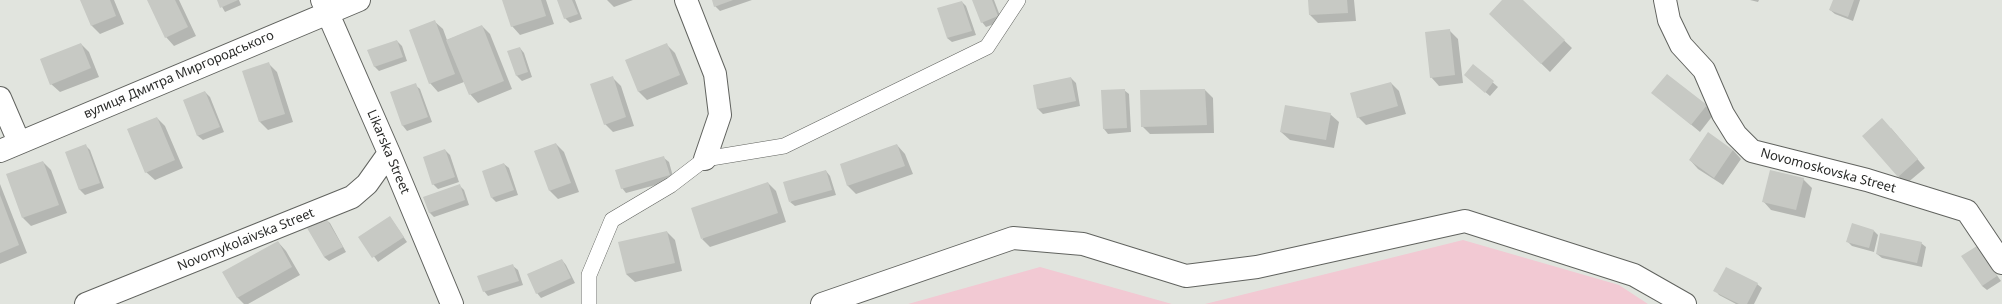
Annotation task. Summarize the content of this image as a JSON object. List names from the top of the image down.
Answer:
{
  "streets": {
    "street": [
      "вулиця Дмитра Миргородського",
      "Likarska Street",
      "Novomoskovska Street",
      "Novomykolaivska Street"
    ]
  },
  "crossings": [
    ["вулиця Дмитра Миргородського", "Likarska Street"],
    ["Likarska Street", "Novomykolaivska Street"]
  ]
}
